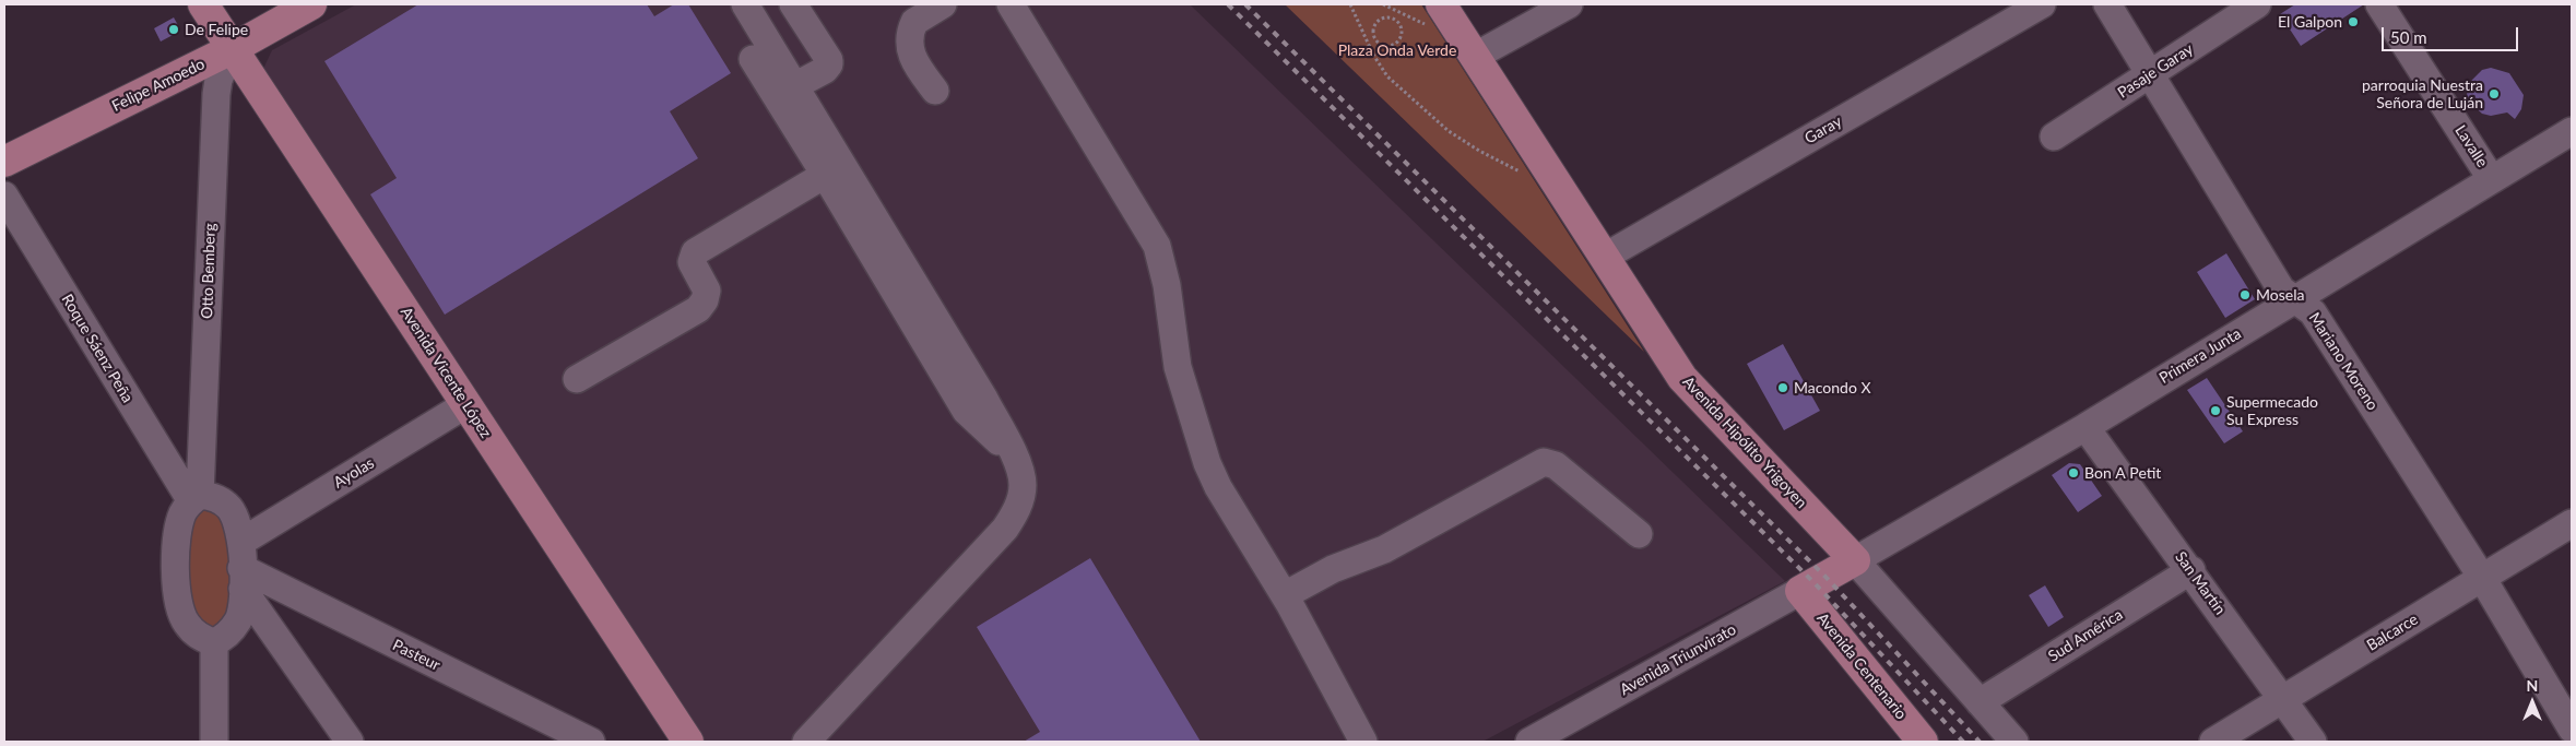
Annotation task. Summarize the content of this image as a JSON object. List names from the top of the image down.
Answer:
{
  "streets": {
    "main road": [
      "Felipe Amoedo",
      "Primera Junta",
      "Avenida Vicente López",
      "Avenida Hipólito Yrigoyen",
      "Avenida Centenario"
    ],
    "street": [
      "Pasaje Garay",
      "Garay",
      "Lavalle",
      "Otto Bemberg",
      "Roque Sáenz Peña",
      "Mariano Moreno",
      "Ayolas",
      "San Martín",
      "Balcarce",
      "Sud América",
      "Pasteur",
      "Avenida Triunvirato"
    ]
  },
  "crossings": [
    ["Pasaje Garay", "Mariano Moreno"],
    ["Felipe Amoedo", "Otto Bemberg"],
    ["Felipe Amoedo", "Avenida Vicente López"],
    ["Garay", "Avenida Hipólito Yrigoyen"],
    ["Lavalle", "Primera Junta"],
    ["Otto Bemberg", "Roque Sáenz Peña"],
    ["Otto Bemberg", "Avenida Vicente López"],
    ["Primera Junta", "Mariano Moreno"],
    ["Primera Junta", "Avenida Hipólito Yrigoyen"],
    ["Primera Junta", "San Martín"],
    ["Primera Junta", "Avenida Triunvirato"],
    ["Primera Junta", "Avenida Centenario"],
    ["Mariano Moreno", "Balcarce"],
    ["Avenida Vicente López", "Ayolas"],
    ["Avenida Hipólito Yrigoyen", "Sud América"],
    ["Ayolas", "Pasteur"],
    ["San Martín", "Balcarce"],
    ["San Martín", "Sud América"],
    ["Avenida Triunvirato", "Avenida Centenario"]
  ],
  "parks": ["Plaza Onda Verde"],
  "places": [
    "El Galpon",
    "De Felipe",
    "parroquia Nuestra Señora de Luján",
    "Mosela",
    "Macondo X",
    "Supermecado Su Express",
    "Bon A Petit"
  ],
  "scale_bar": "50 m",
  "north": "top"
}
